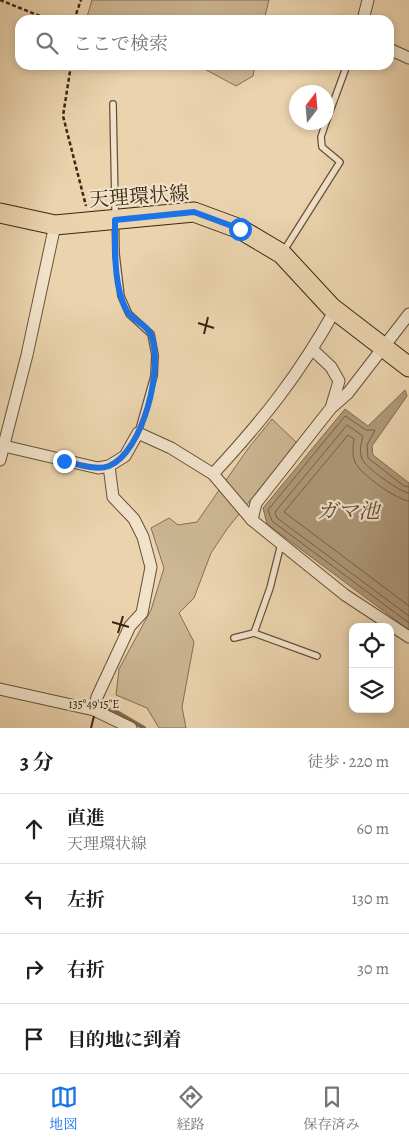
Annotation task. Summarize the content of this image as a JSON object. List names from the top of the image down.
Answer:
{
  "streets": {
    "main road": ["天理環状線"]
  },
  "water": ["ガマ池"],
  "north": "top",
  "page": {
    "search": "ここで検索",
    "heading": ["3 分", "徒歩 · 220 m"],
    "list": [
      ["直進", "天理環状線", "60 m"],
      ["左折", "130 m"],
      ["右折", "30 m"],
      "目的地に到着"
    ],
    "nav": ["地図", "経路", "保存済み"]
  },
  "coordinates": ["135°49'15\"E"]
}
